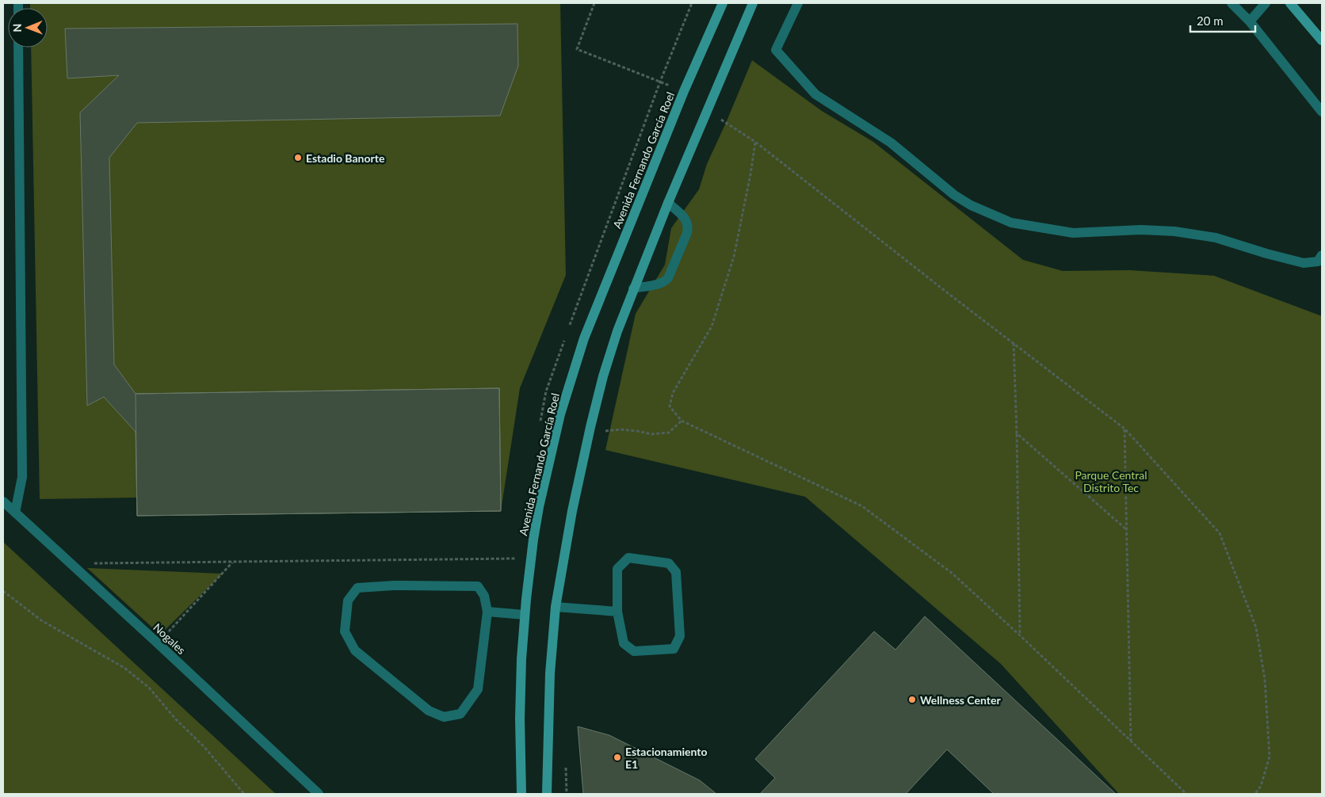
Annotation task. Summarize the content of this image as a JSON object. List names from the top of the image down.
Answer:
{
  "streets": {
    "street": ["Avenida Fernando García Roel", "Nogales"]
  },
  "parks": ["Parque Central Distrito Tec"],
  "places": ["Estadio Banorte", "Wellness Center", "Estacionamiento E1"],
  "scale_bar": "20 m",
  "north": "left"
}
